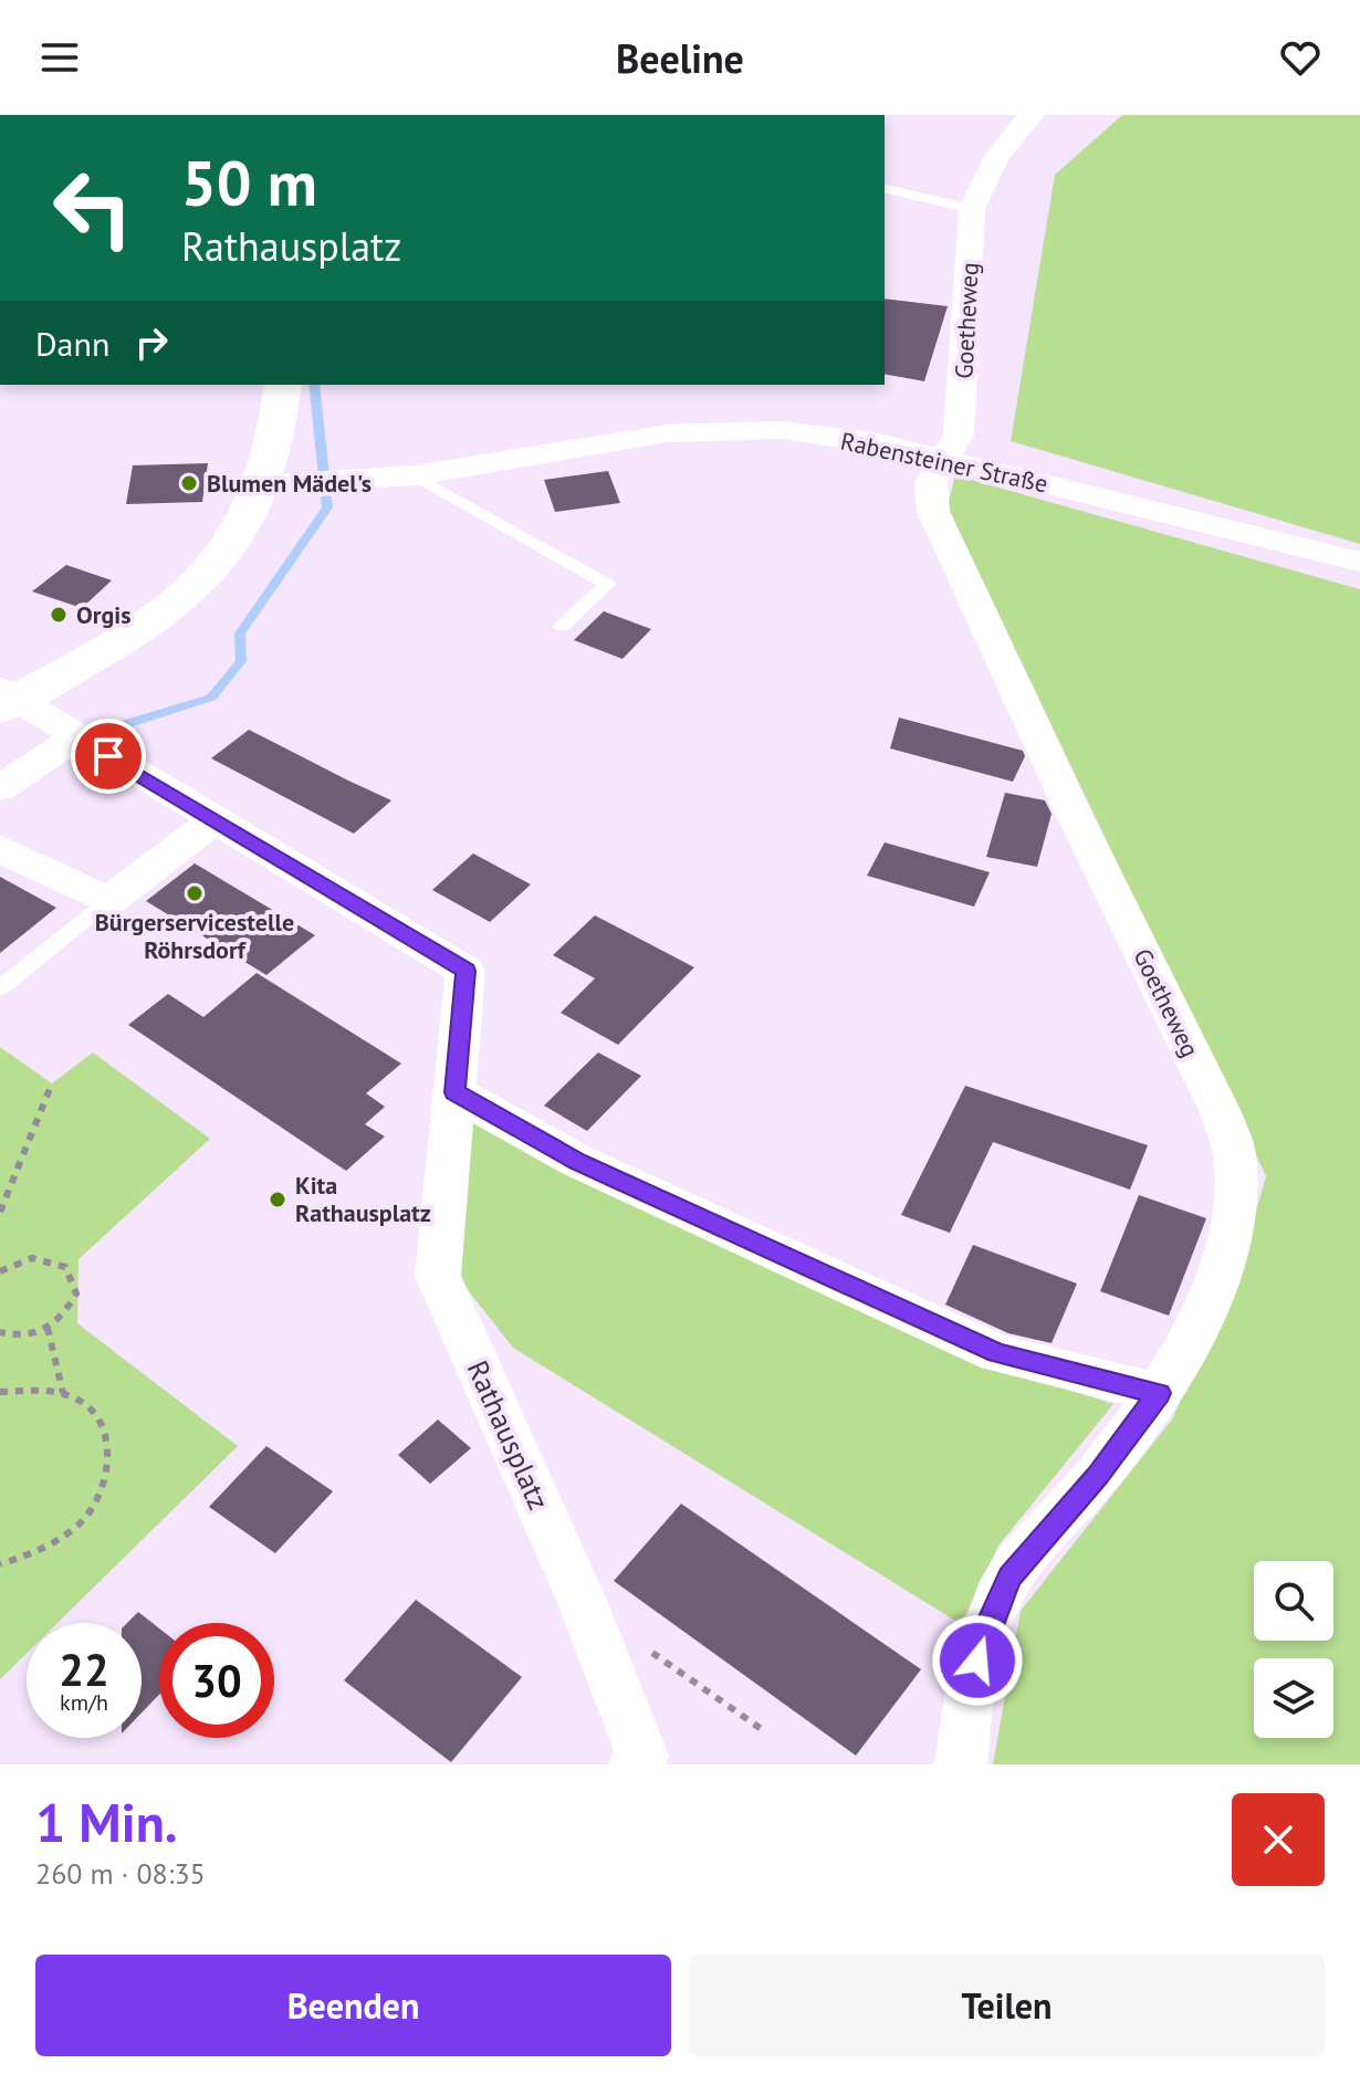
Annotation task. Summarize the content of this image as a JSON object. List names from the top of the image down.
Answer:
{
  "streets": {
    "street": ["Goetheweg", "Rabensteiner Straße", "Rathausplatz"]
  },
  "crossings": [
    ["Goetheweg", "Rabensteiner Straße"]
  ],
  "places": [
    "Blumen Mädel's",
    "Orgis",
    "Bürgerservicestelle Röhrsdorf",
    "Kita Rathausplatz"
  ],
  "page": {
    "header": "Beeline",
    "turn": ["50 m", "Rathausplatz"],
    "then": "Dann",
    "speed": "22 km/h",
    "limit": "30",
    "heading": ["1 Min.", "260 m · 08:35"],
    "buttons": ["Beenden", "Teilen"]
  }
}
